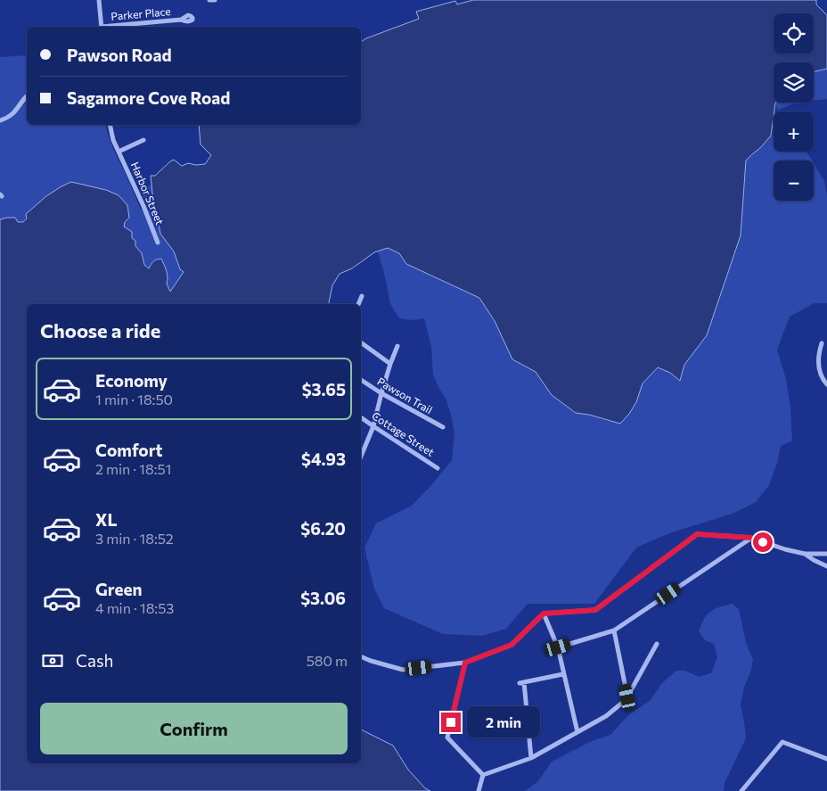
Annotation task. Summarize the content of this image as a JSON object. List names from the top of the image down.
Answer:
{
  "streets": {
    "street": [
      "Parker Place",
      "Harbor Street",
      "Pawson Trail",
      "Cottage Street"
    ]
  },
  "page": {
    "map_buttons": ["+", "−"],
    "banner": ["Pawson Road", "Sagamore Cove Road"],
    "heading": "Choose a ride",
    "list": [
      {
        "name": "Economy",
        "note": "1 min · 18:50",
        "value": "$3.65"
      },
      {
        "name": "Comfort",
        "note": "2 min · 18:51",
        "value": "$4.93"
      },
      {
        "name": "XL",
        "note": "3 min · 18:52",
        "value": "$6.20"
      },
      {
        "name": "Green",
        "note": "4 min · 18:53",
        "value": "$3.06"
      }
    ],
    "pay": ["Cash", "580 m"],
    "buttons": "Confirm",
    "bubble": "2 min"
  }
}
